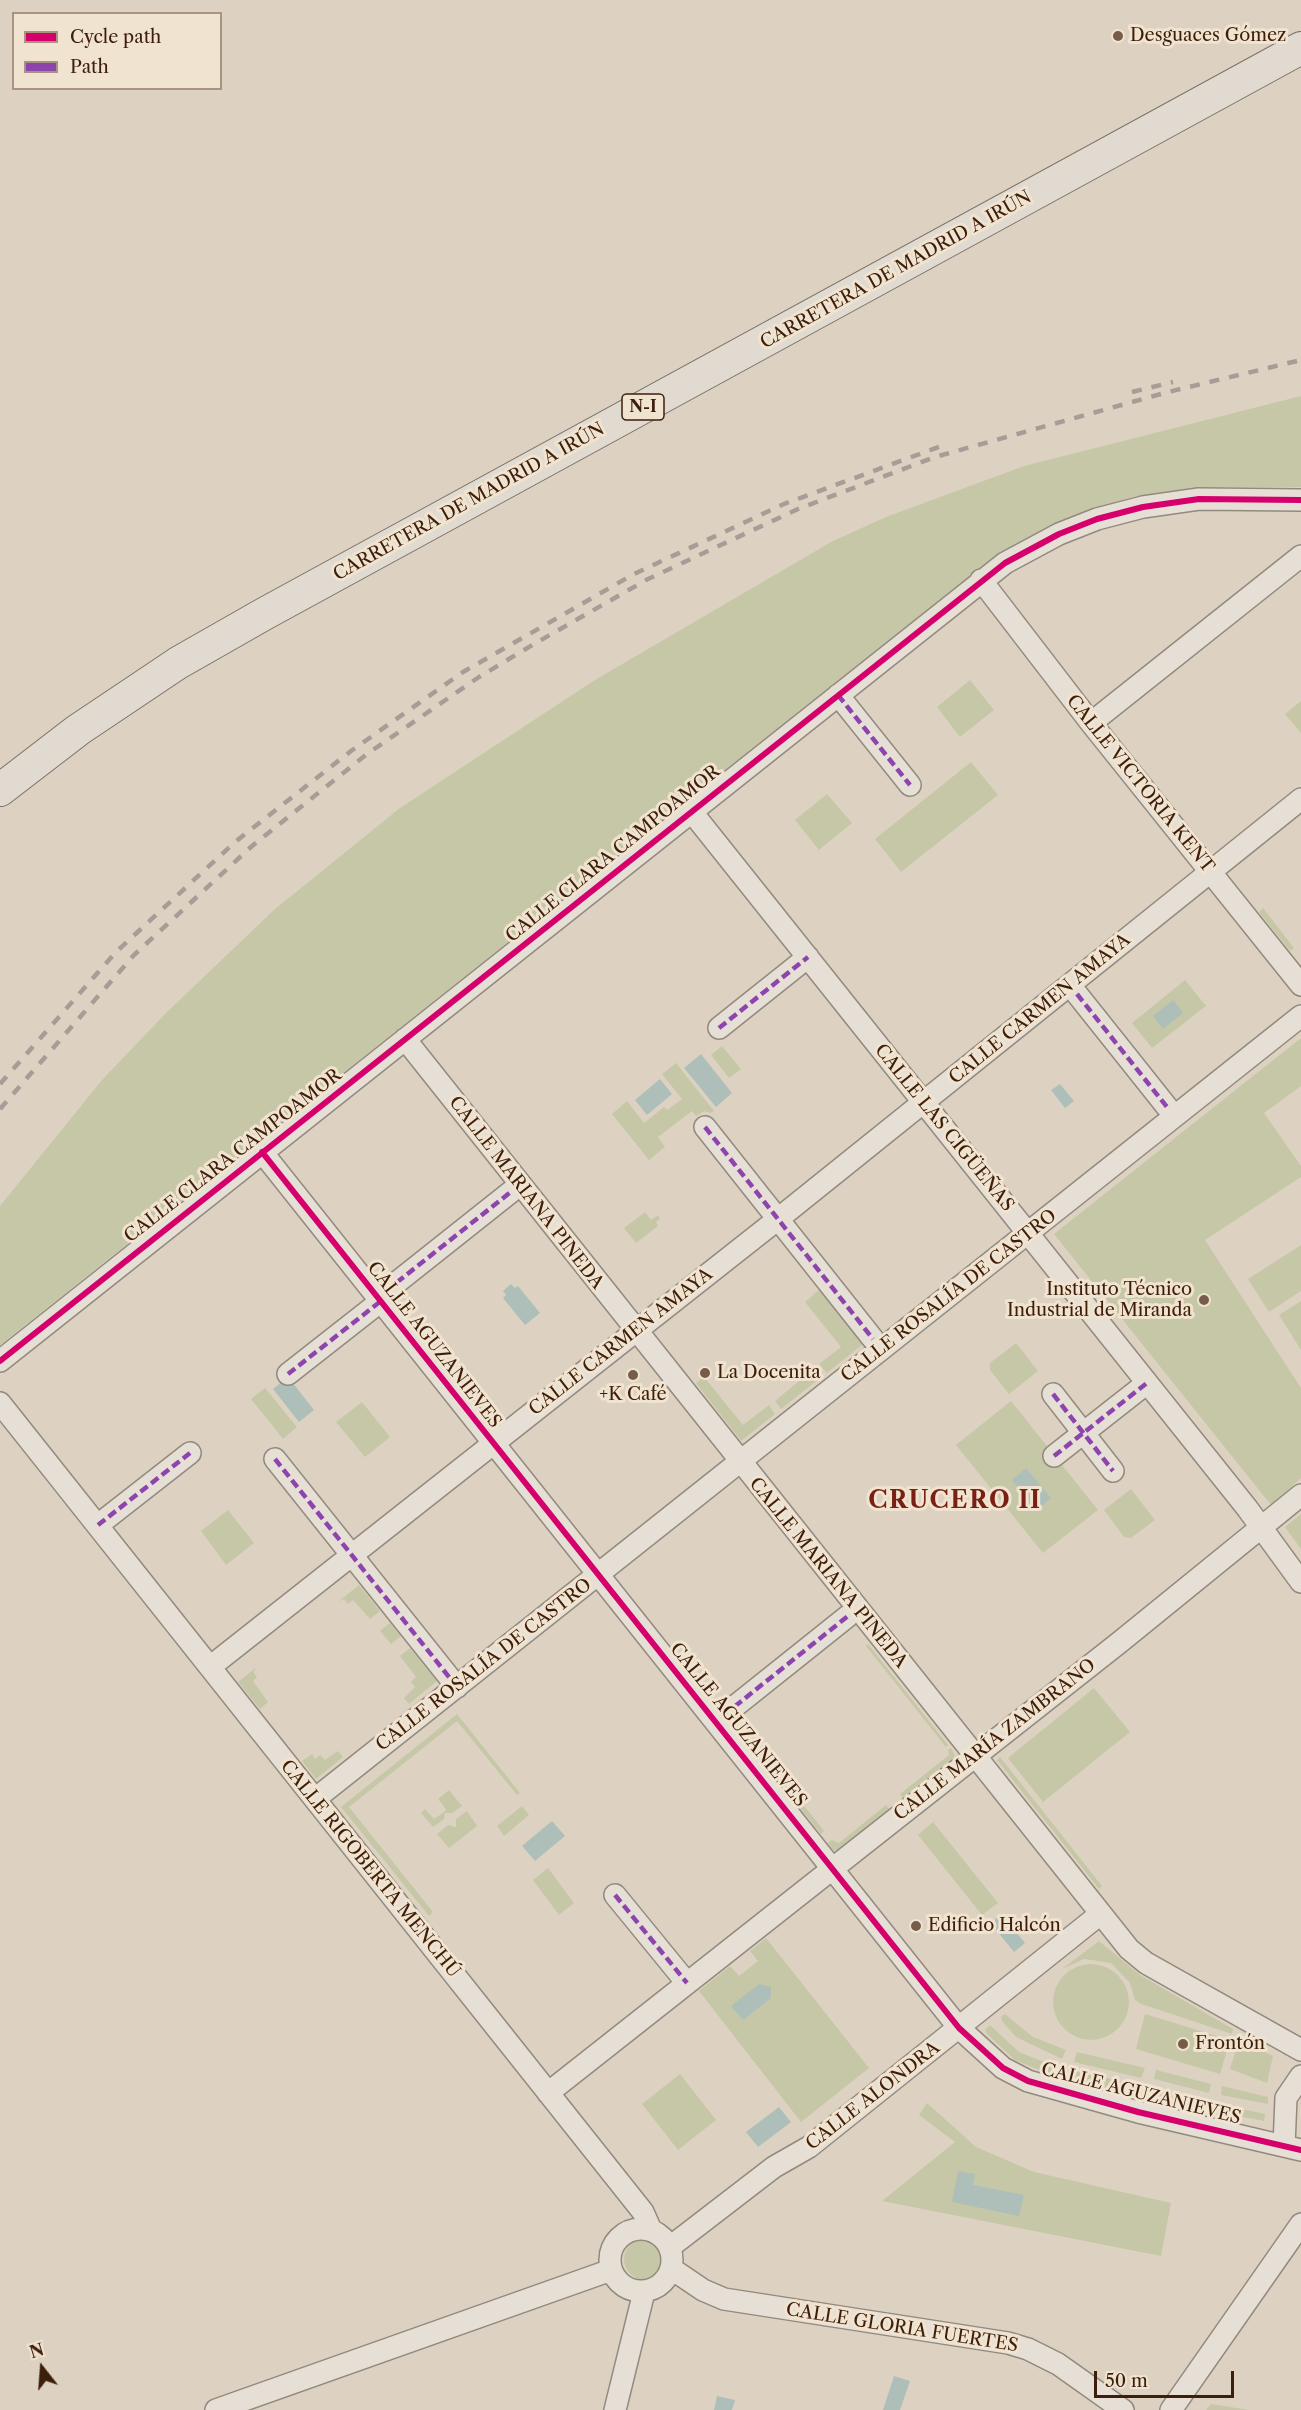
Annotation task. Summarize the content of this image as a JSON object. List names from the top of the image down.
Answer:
{
  "streets": {
    "highway": ["CARRETERA DE MADRID A IRÚN", "N-I"],
    "street": [
      "CALLE VICTORIA KENT",
      "CALLE CLARA CAMPOAMOR",
      "CALLE CARMEN AMAYA",
      "CALLE LAS CIGÜEÑAS",
      "CALLE MARIANA PINEDA",
      "CALLE ROSALÍA DE CASTRO",
      "CALLE AGUZANIEVES",
      "CALLE MARÍA ZAMBRANO",
      "CALLE RIGOBERTA MENCHÚ",
      "CALLE ALONDRA",
      "CALLE GLORIA FUERTES"
    ]
  },
  "crossings": [
    ["CALLE VICTORIA KENT", "CALLE CLARA CAMPOAMOR"],
    ["CALLE VICTORIA KENT", "CALLE CARMEN AMAYA"],
    ["CALLE CLARA CAMPOAMOR", "CALLE LAS CIGÜEÑAS"],
    ["CALLE CLARA CAMPOAMOR", "CALLE MARIANA PINEDA"],
    ["CALLE CLARA CAMPOAMOR", "CALLE AGUZANIEVES"],
    ["CALLE CARMEN AMAYA", "CALLE LAS CIGÜEÑAS"],
    ["CALLE CARMEN AMAYA", "CALLE MARIANA PINEDA"],
    ["CALLE CARMEN AMAYA", "CALLE AGUZANIEVES"],
    ["CALLE CARMEN AMAYA", "CALLE RIGOBERTA MENCHÚ"],
    ["CALLE LAS CIGÜEÑAS", "CALLE ROSALÍA DE CASTRO"],
    ["CALLE LAS CIGÜEÑAS", "CALLE MARÍA ZAMBRANO"],
    ["CALLE MARIANA PINEDA", "CALLE ROSALÍA DE CASTRO"],
    ["CALLE MARIANA PINEDA", "CALLE MARÍA ZAMBRANO"],
    ["CALLE MARIANA PINEDA", "CALLE ALONDRA"],
    ["CALLE ROSALÍA DE CASTRO", "CALLE AGUZANIEVES"],
    ["CALLE ROSALÍA DE CASTRO", "CALLE RIGOBERTA MENCHÚ"],
    ["CALLE AGUZANIEVES", "CALLE MARÍA ZAMBRANO"],
    ["CALLE AGUZANIEVES", "CALLE ALONDRA"],
    ["CALLE MARÍA ZAMBRANO", "CALLE RIGOBERTA MENCHÚ"],
    ["CALLE RIGOBERTA MENCHÚ", "CALLE ALONDRA"],
    ["CALLE RIGOBERTA MENCHÚ", "CALLE GLORIA FUERTES"],
    ["CALLE ALONDRA", "CALLE GLORIA FUERTES"]
  ],
  "districts": ["CRUCERO II"],
  "places": [
    "Desguaces Gómez",
    "Instituto Técnico Industrial de Miranda",
    "La Docenita",
    "+K Café",
    "Edificio Halcón",
    "Frontón"
  ],
  "legend": ["Cycle path", "Path"],
  "scale_bar": "50 m",
  "north": "top"
}
